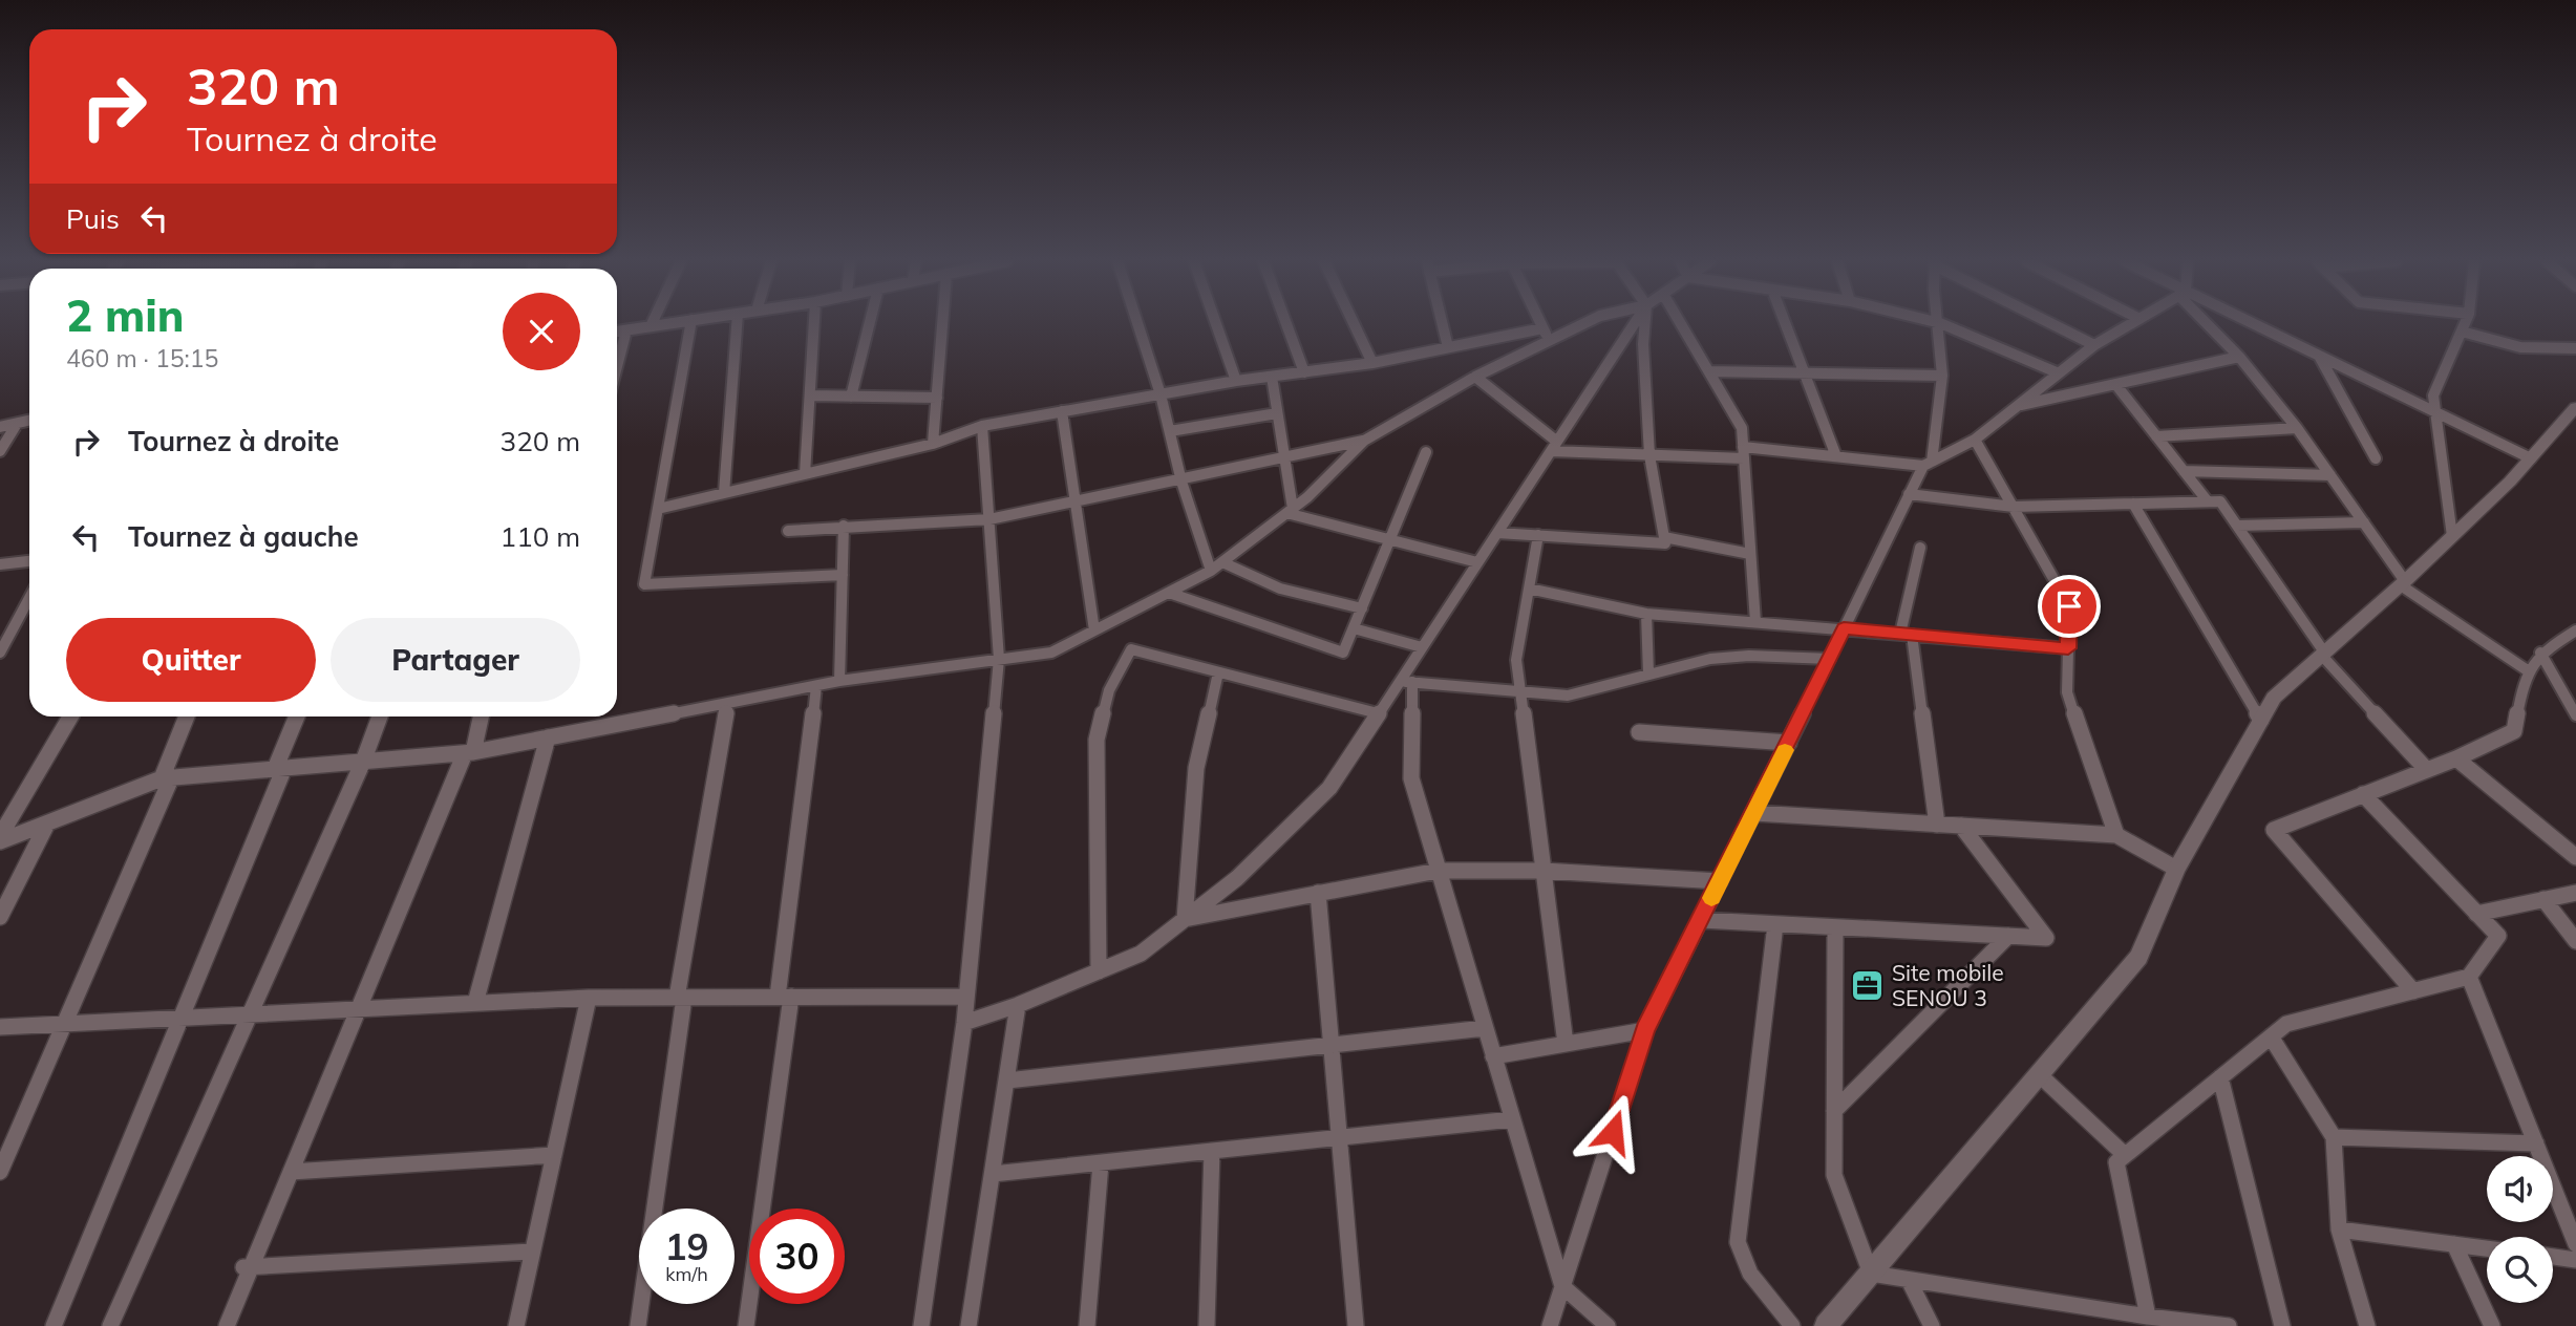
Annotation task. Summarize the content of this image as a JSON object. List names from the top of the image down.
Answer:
{
  "places": {
    "office": ["Site mobile SENOU 3"]
  },
  "page": {
    "turn": ["320 m", "Tournez à droite"],
    "then": "Puis",
    "heading": ["2 min", "460 m · 15:15"],
    "list": [
      {
        "name": "Tournez à droite",
        "value": "320 m"
      },
      {
        "name": "Tournez à gauche",
        "value": "110 m"
      }
    ],
    "buttons": ["Quitter", "Partager"],
    "speed": "19 km/h",
    "limit": "30"
  }
}
